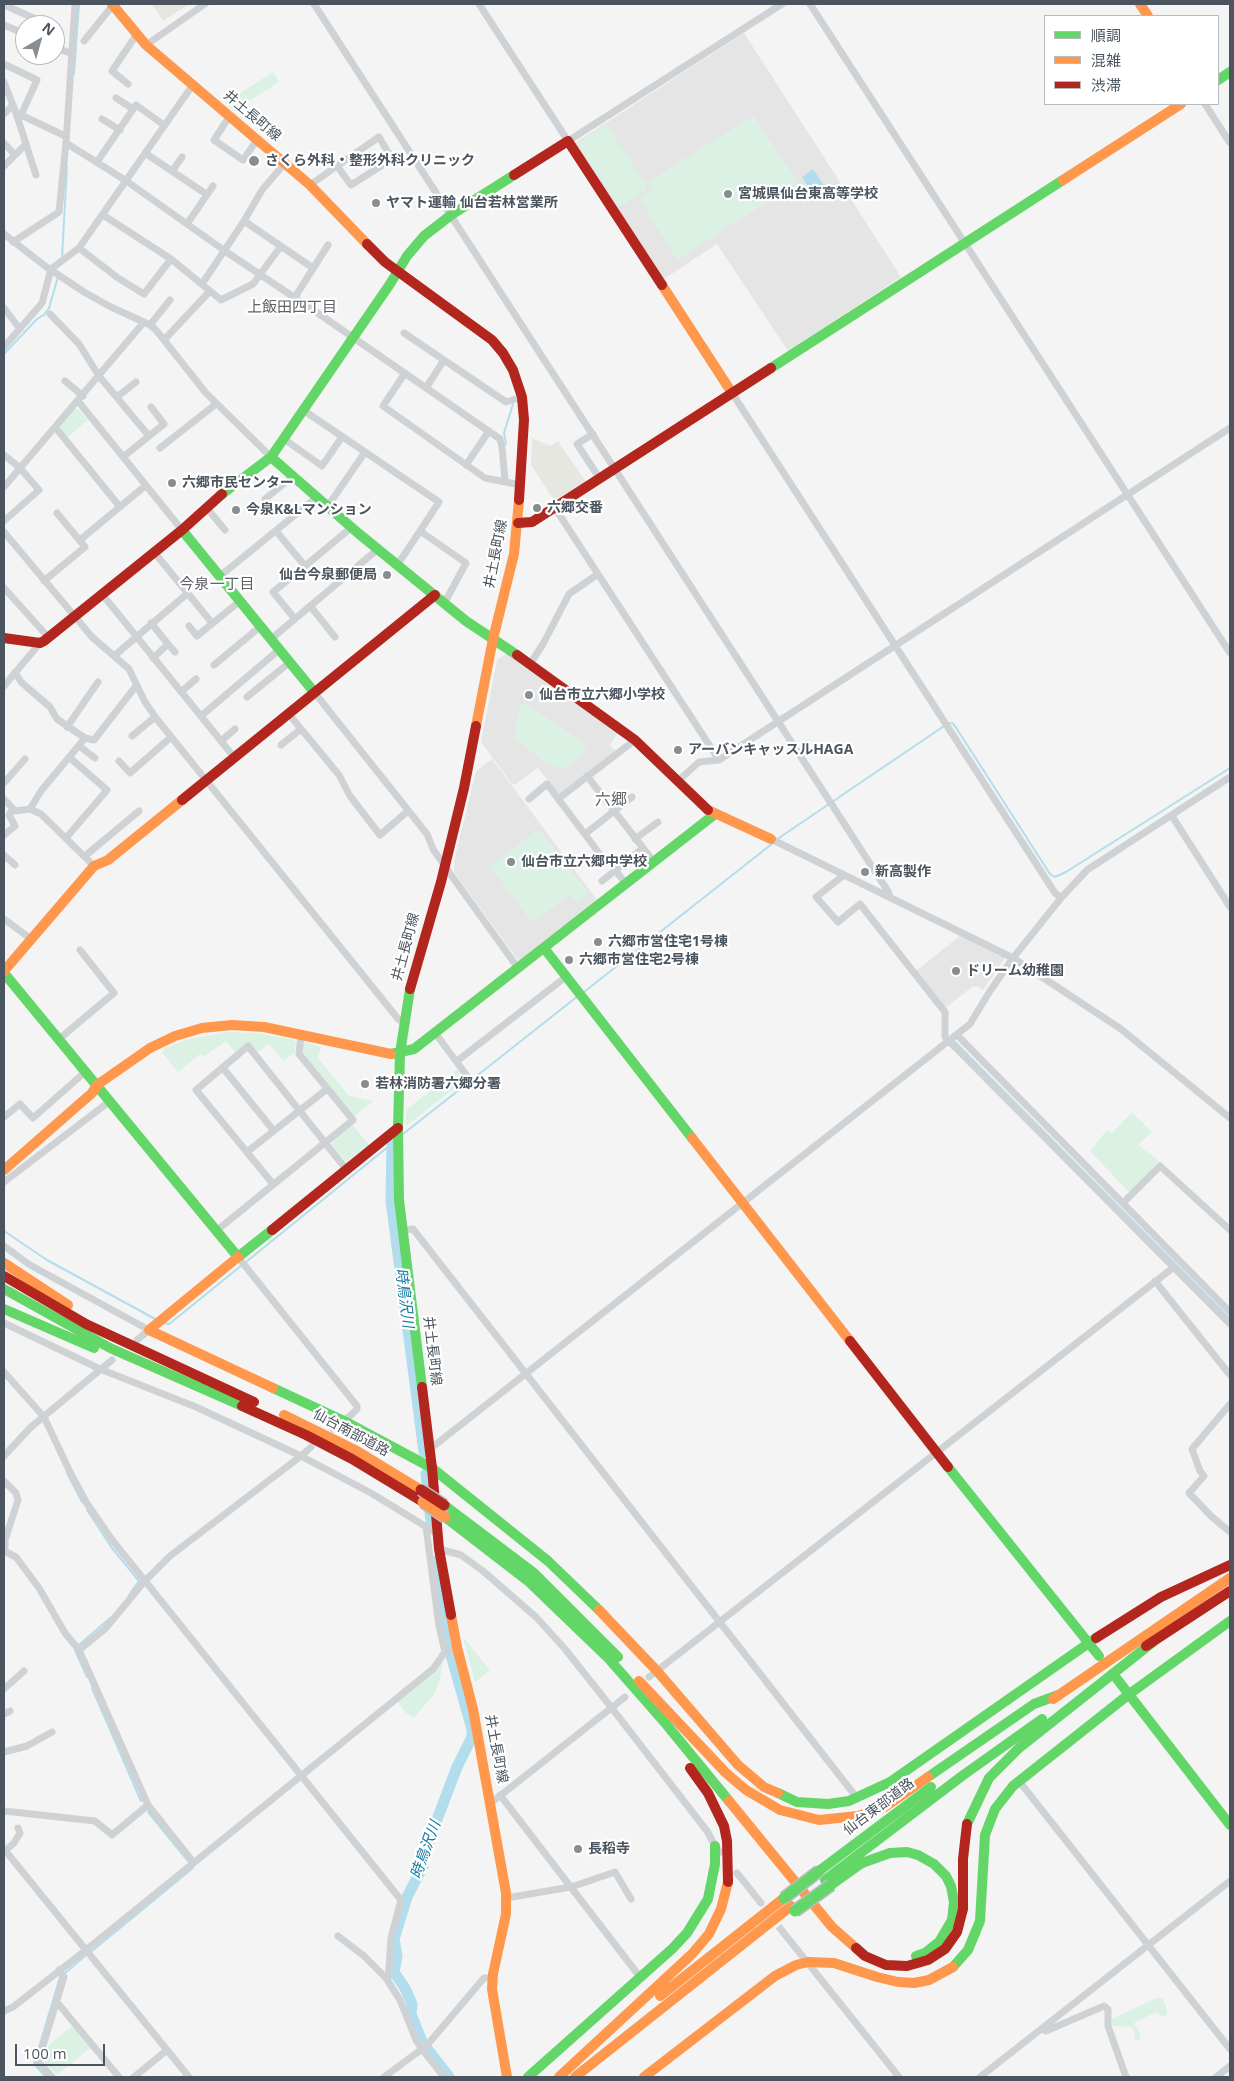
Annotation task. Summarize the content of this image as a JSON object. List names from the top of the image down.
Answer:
{
  "streets": {
    "main road": ["井土長町線", "仙台南部道路", "仙台東部道路"]
  },
  "districts": ["上飯田四丁目", "今泉一丁目", "六郷"],
  "water": ["時鳥沢川"],
  "places": [
    "さくら外科・整形外科クリニック",
    "宮城県仙台東高等学校",
    "ヤマト運輸 仙台若林営業所",
    "六郷市民センター",
    "六郷交番",
    "今泉K&Lマンション",
    "仙台今泉郵便局",
    "仙台市立六郷小学校",
    "アーバンキャッスルHAGA",
    "仙台市立六郷中学校",
    "新高製作",
    "六郷市営住宅1号棟",
    "六郷市営住宅2号棟",
    "ドリーム幼稚園",
    "若林消防署六郷分署",
    "長稻寺"
  ],
  "legend": ["順調", "混雑", "渋滞"],
  "scale_bar": "100 m",
  "north": "top right"
}
